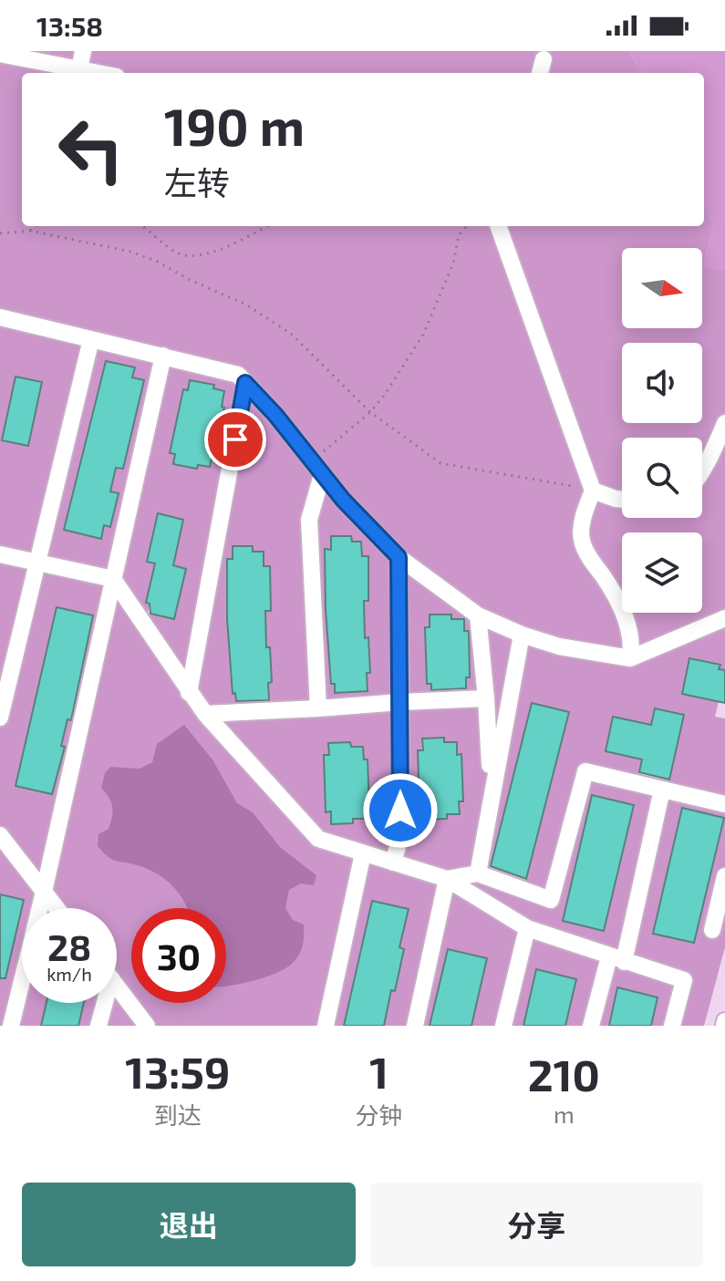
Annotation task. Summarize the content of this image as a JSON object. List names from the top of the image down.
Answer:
{
  "north": "right",
  "page": {
    "status": "13:58",
    "turn": ["190 m", "左转"],
    "speed": "28 km/h",
    "limit": "30",
    "eta": [
      "13:59",
      "到达",
      "1",
      "分钟",
      "210",
      "m"
    ],
    "buttons": ["退出", "分享"]
  }
}
